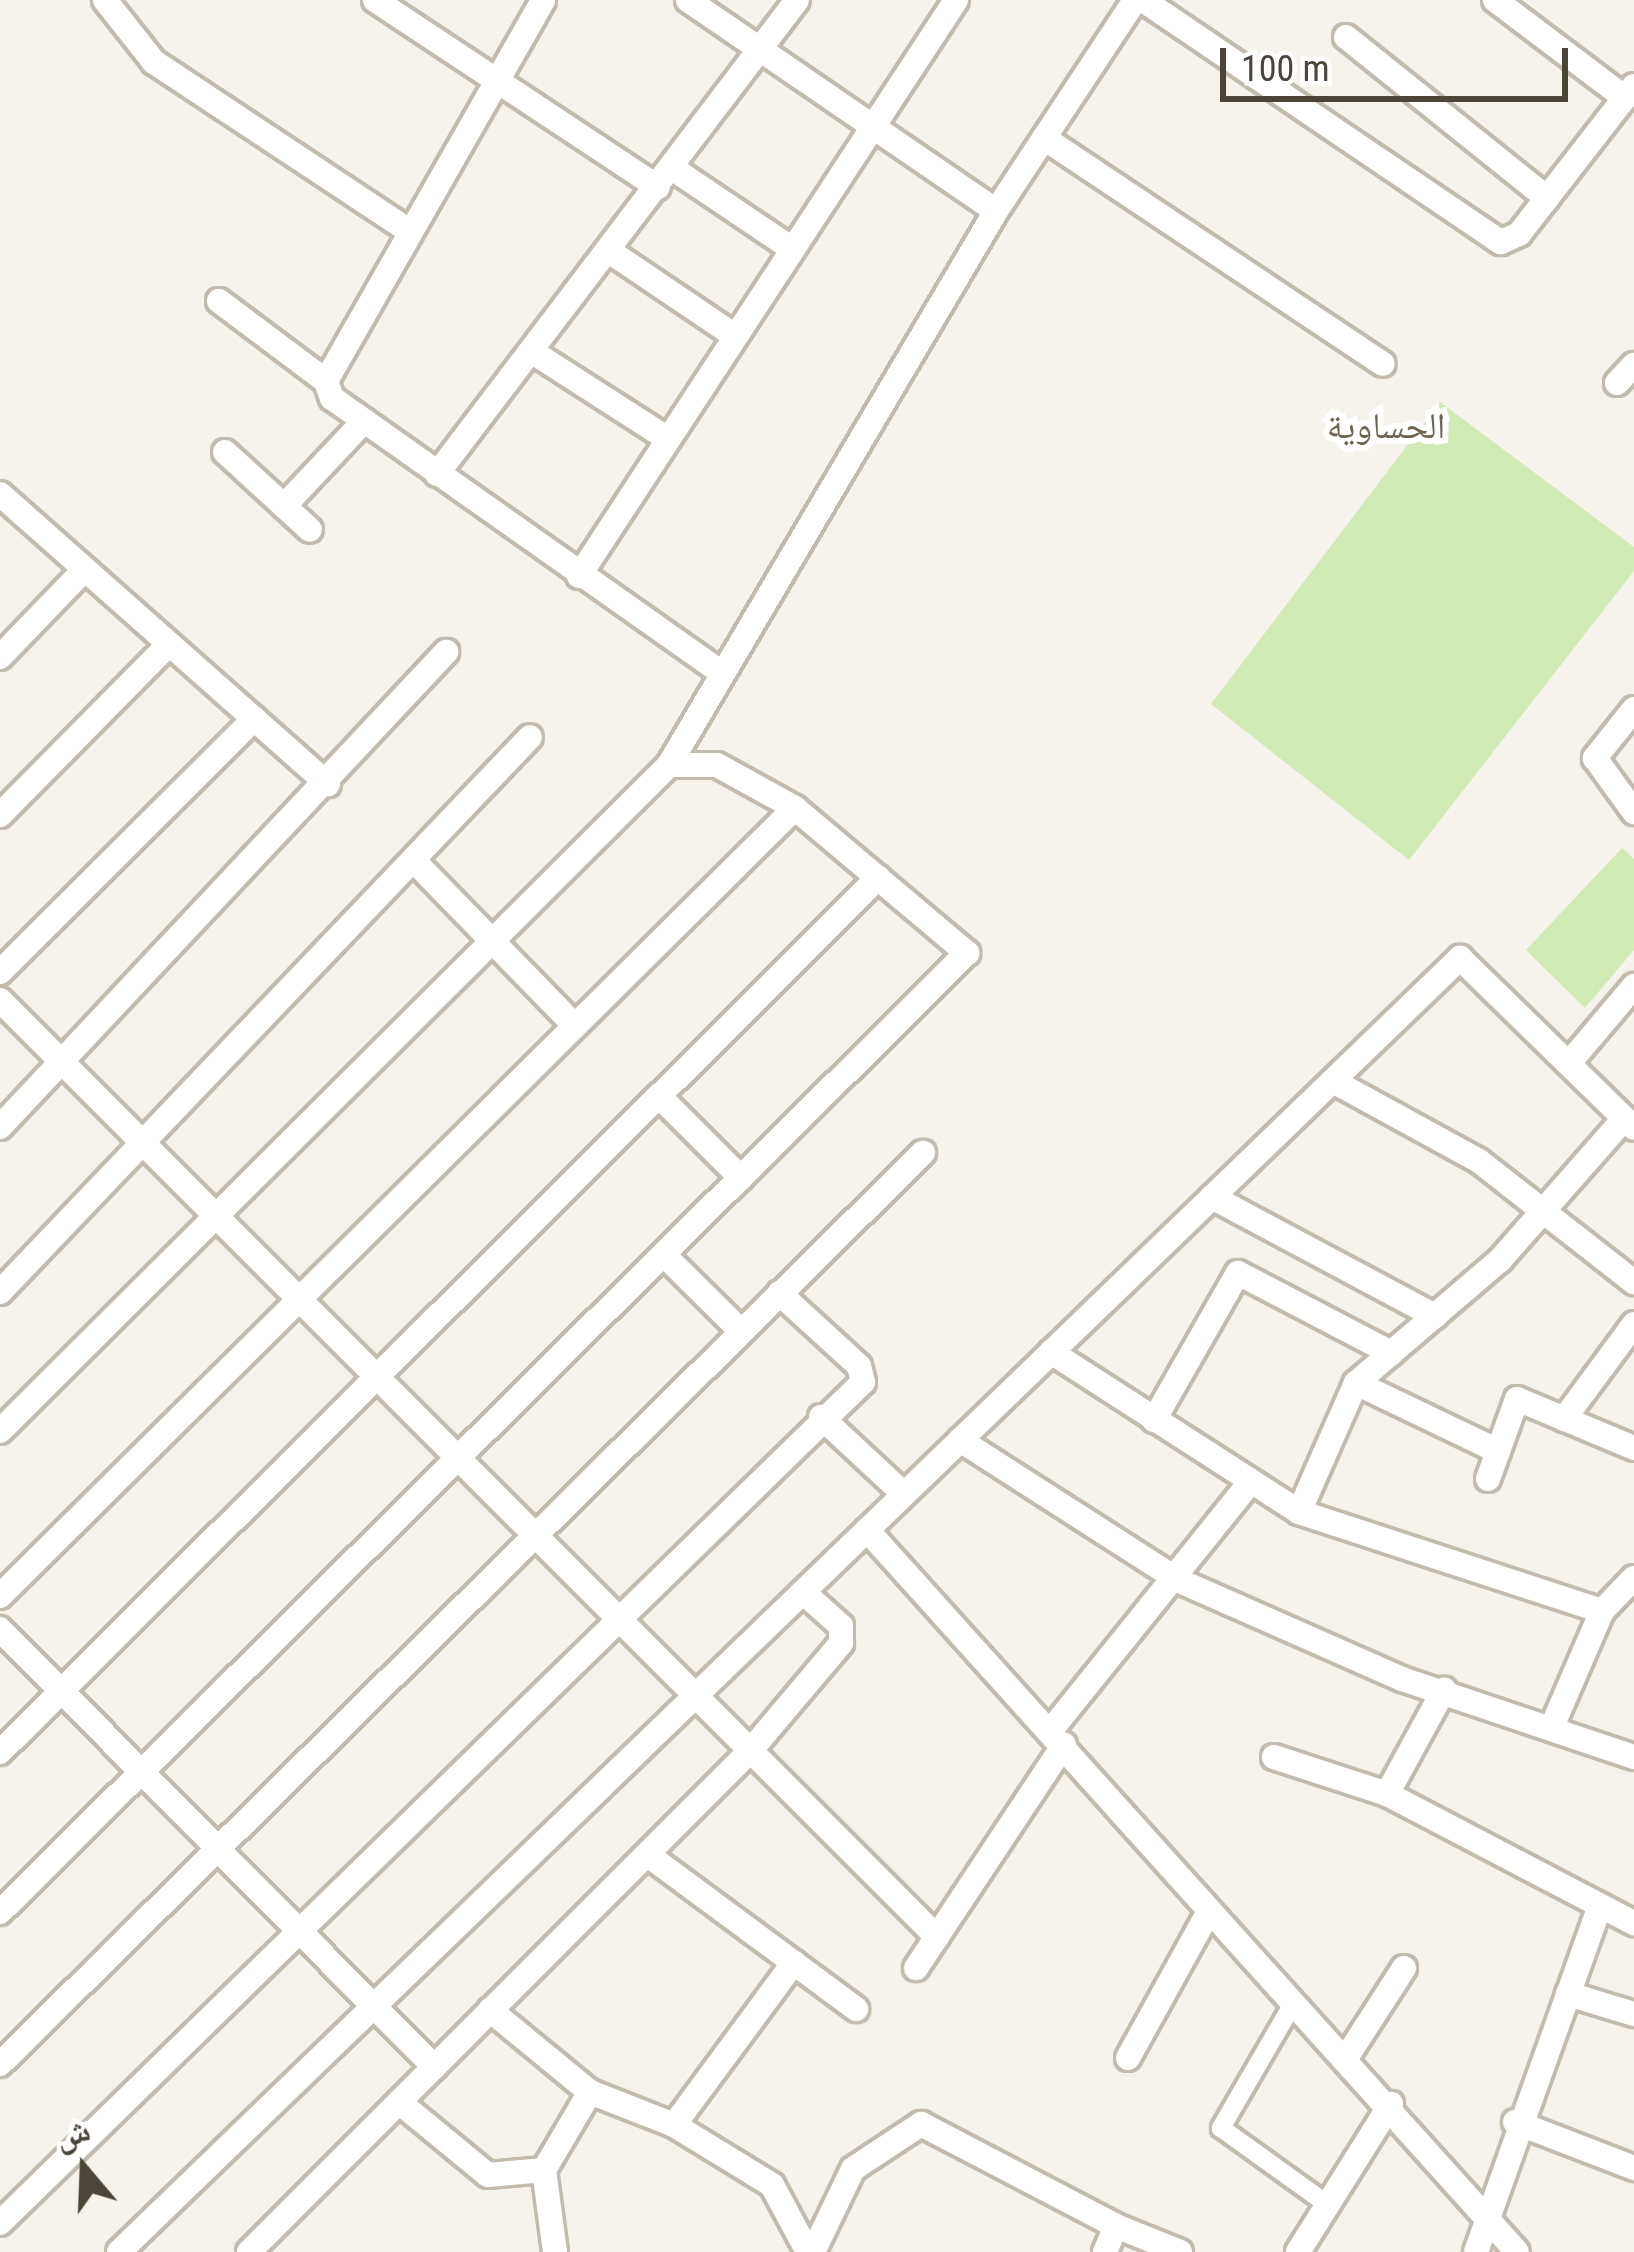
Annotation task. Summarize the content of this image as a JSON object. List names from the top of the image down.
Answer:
{
  "districts": ["الحساوية"],
  "scale_bar": "100 m",
  "north": "top"
}
